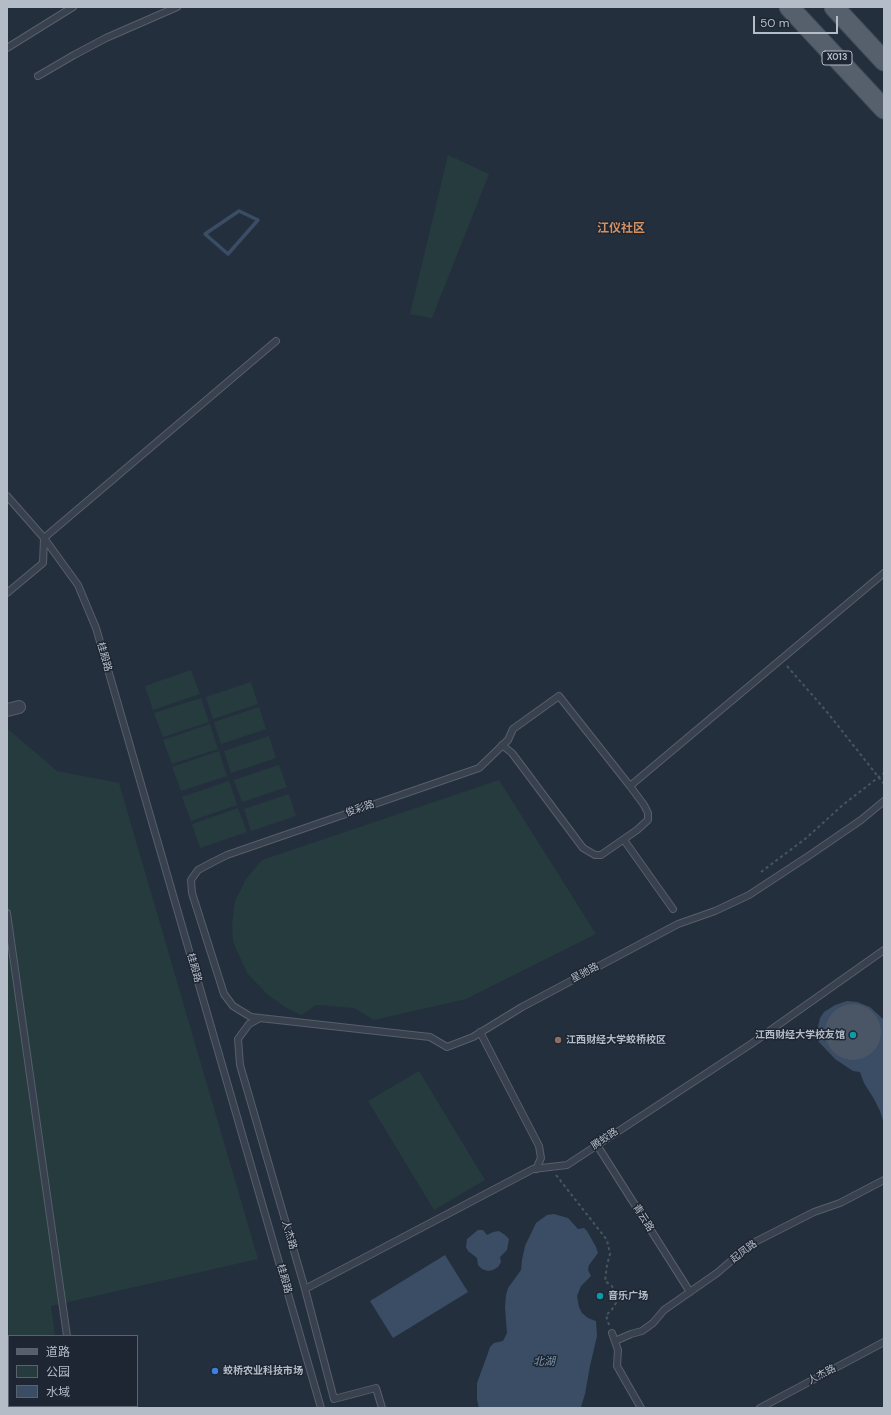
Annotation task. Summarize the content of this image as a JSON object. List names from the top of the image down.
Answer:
{
  "streets": {
    "main road": ["X013"],
    "lane": [
      "桂殿路",
      "俊彩路",
      "星驰路",
      "腾蛟路",
      "青云路",
      "人杰路",
      "起凤路"
    ]
  },
  "crossings": [
    ["俊彩路", "星驰路"],
    ["俊彩路", "人杰路"],
    ["星驰路", "人杰路"],
    ["腾蛟路", "青云路"],
    ["腾蛟路", "人杰路"],
    ["青云路", "起凤路"]
  ],
  "districts": ["江仪社区"],
  "water": ["北湖"],
  "places": [
    "江西财经大学校友馆",
    "江西财经大学蛟桥校区",
    "音乐广场",
    "蛟桥农业科技市场"
  ],
  "legend": ["道路", "公园", "水域"],
  "scale_bar": "50 m"
}
